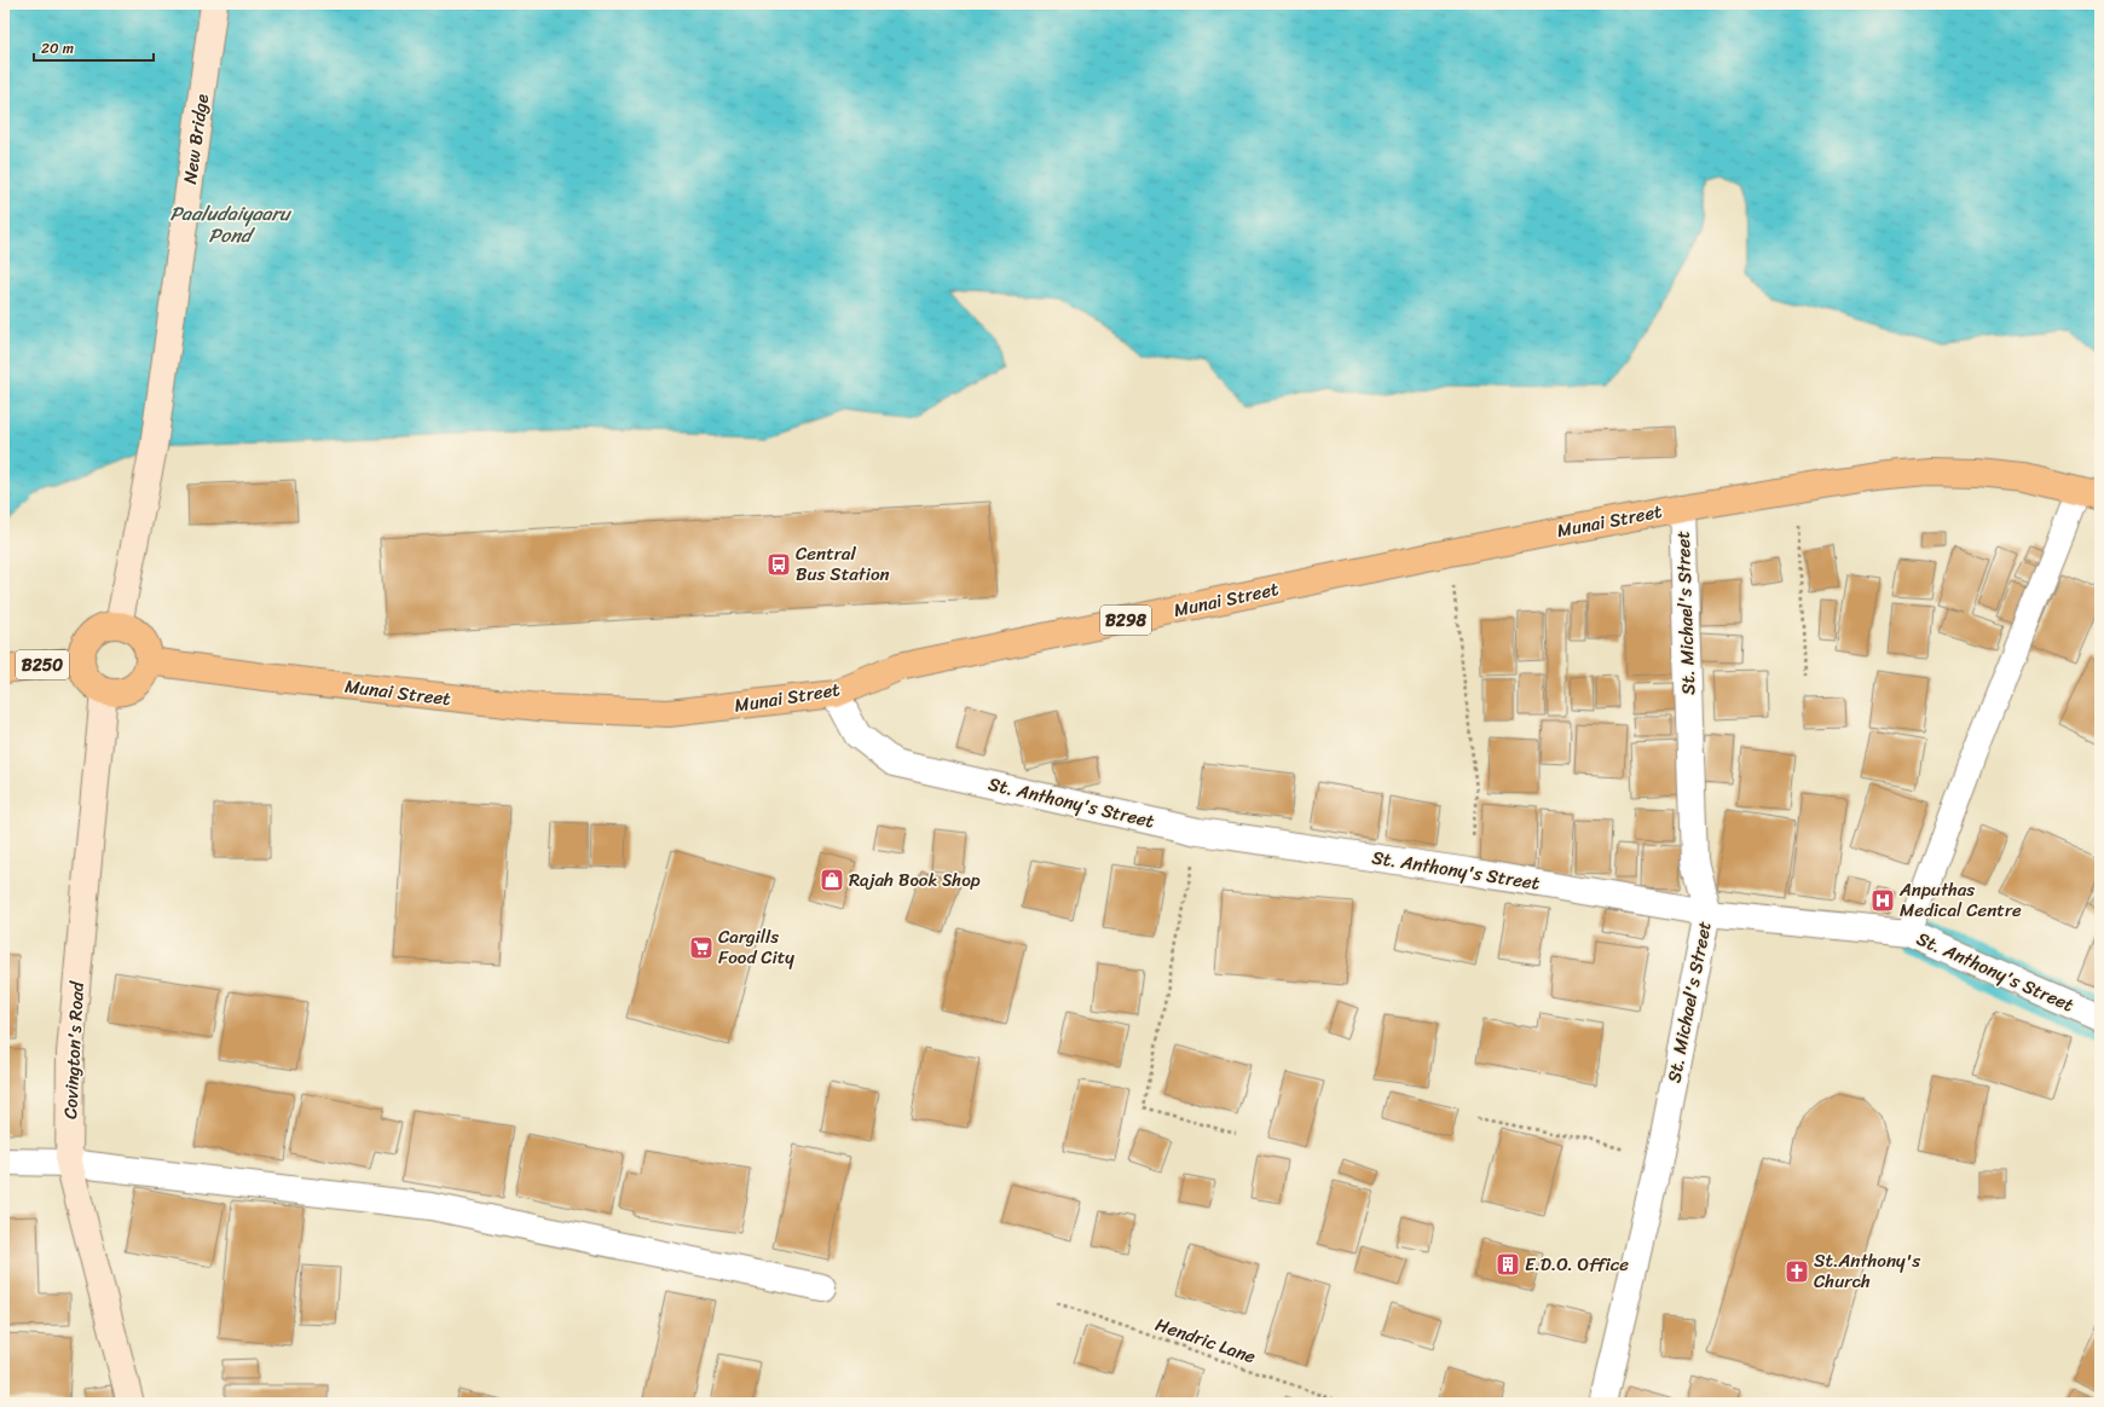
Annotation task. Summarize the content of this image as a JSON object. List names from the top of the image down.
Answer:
{
  "streets": {
    "main road": [
      "New Bridge",
      "Munai Street",
      "B298",
      "B250",
      "Covington's Road"
    ],
    "street": ["St. Michael's Street", "St. Anthony's Street"],
    "path": ["Hendric Lane"]
  },
  "crossings": [
    ["New Bridge", "Munai Street"],
    ["New Bridge", "B250"],
    ["New Bridge", "Covington's Road"],
    ["Munai Street", "St. Michael's Street"],
    ["Munai Street", "B250"],
    ["Munai Street", "St. Anthony's Street"],
    ["Munai Street", "Covington's Road"],
    ["St. Michael's Street", "St. Anthony's Street"],
    ["B250", "Covington's Road"]
  ],
  "water": ["Paaludaiyaaru Pond"],
  "places": {
    "bus stop": ["Central Bus Station"],
    "shop": ["Rajah Book Shop"],
    "hospital": ["Anputhas Medical Centre"],
    "supermarket": ["Cargills Food City"],
    "building": ["E.D.O. Office"],
    "church": ["St.Anthony's Church"]
  },
  "scale_bar": "20 m"
}
